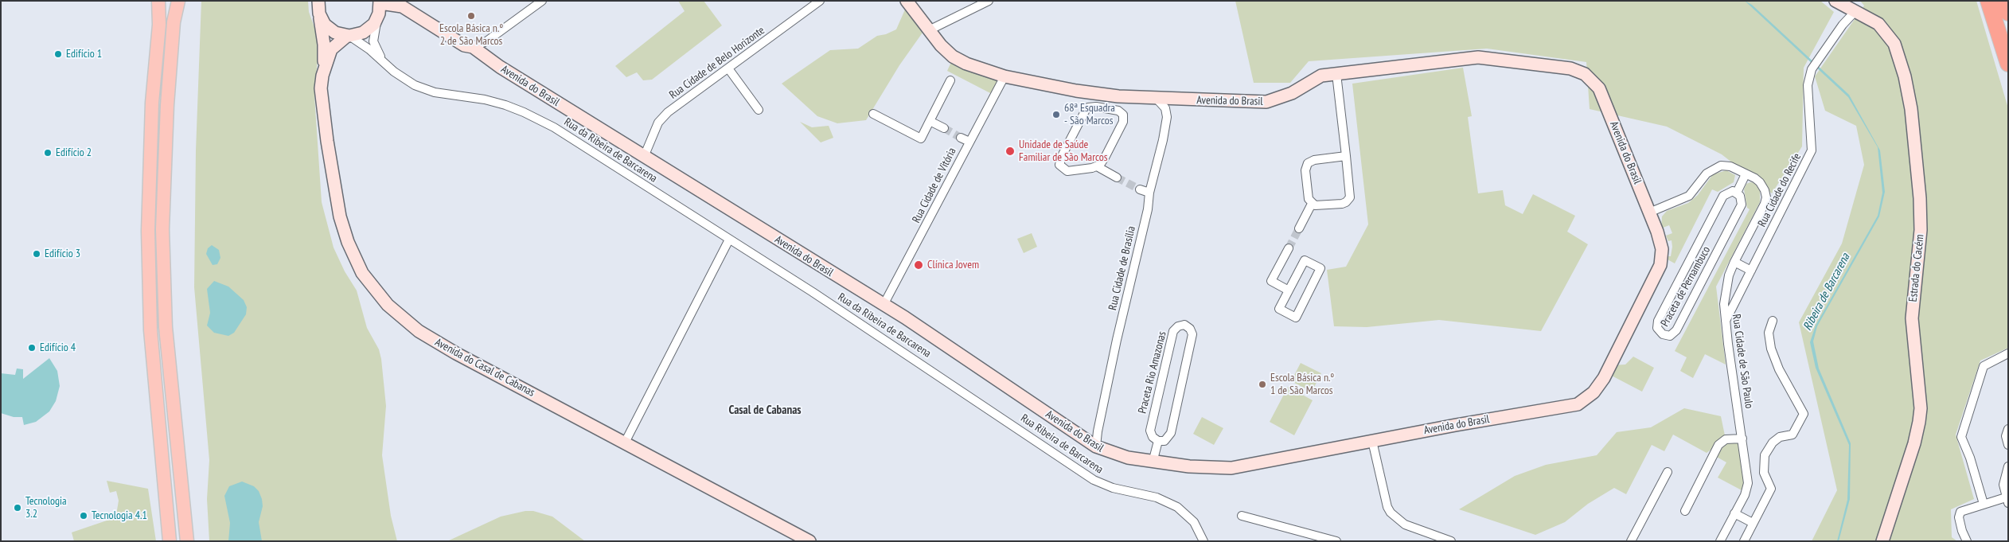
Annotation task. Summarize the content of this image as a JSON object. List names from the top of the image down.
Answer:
{
  "streets": {
    "street": [
      "Rua Cidade de Belo Horizonte",
      "Avenida do Brasil",
      "Rua da Ribeira de Barcarena",
      "Rua Cidade de Vitória",
      "Rua Cidade do Recife",
      "Rua Cidade de Brasília",
      "Estrada do Cacém",
      "Praceta de Pernambuco",
      "Rua Cidade de São Paulo",
      "Avenida do Casal de Cabanas",
      "Praceta Rio Amazonas",
      "Rua Ribeira de Barcarena"
    ]
  },
  "crossings": [
    ["Rua Cidade de Belo Horizonte", "Avenida do Brasil"],
    ["Avenida do Brasil", "Rua Cidade de Vitória"],
    ["Avenida do Brasil", "Rua Cidade de Brasília"],
    ["Avenida do Brasil", "Rua Cidade de São Paulo"],
    ["Rua da Ribeira de Barcarena", "Avenida do Casal de Cabanas"],
    ["Rua da Ribeira de Barcarena", "Rua Ribeira de Barcarena"],
    ["Rua Cidade do Recife", "Estrada do Cacém"],
    ["Rua Cidade do Recife", "Rua Cidade de São Paulo"]
  ],
  "districts": ["Casal de Cabanas"],
  "water": ["Ribeira de Barcarena"],
  "places": [
    "Escola Básica n.º 2 de São Marcos",
    "Edifício 1",
    "68ª Esquadra - São Marcos",
    "Unidade de Saúde Familiar de São Marcos",
    "Edifício 2",
    "Edifício 3",
    "Clínica Jovem",
    "Edifício 4",
    "Escola Básica n.º 1 de São Marcos",
    "Tecnologia 3.2",
    "Tecnologia 4.1"
  ]
}
